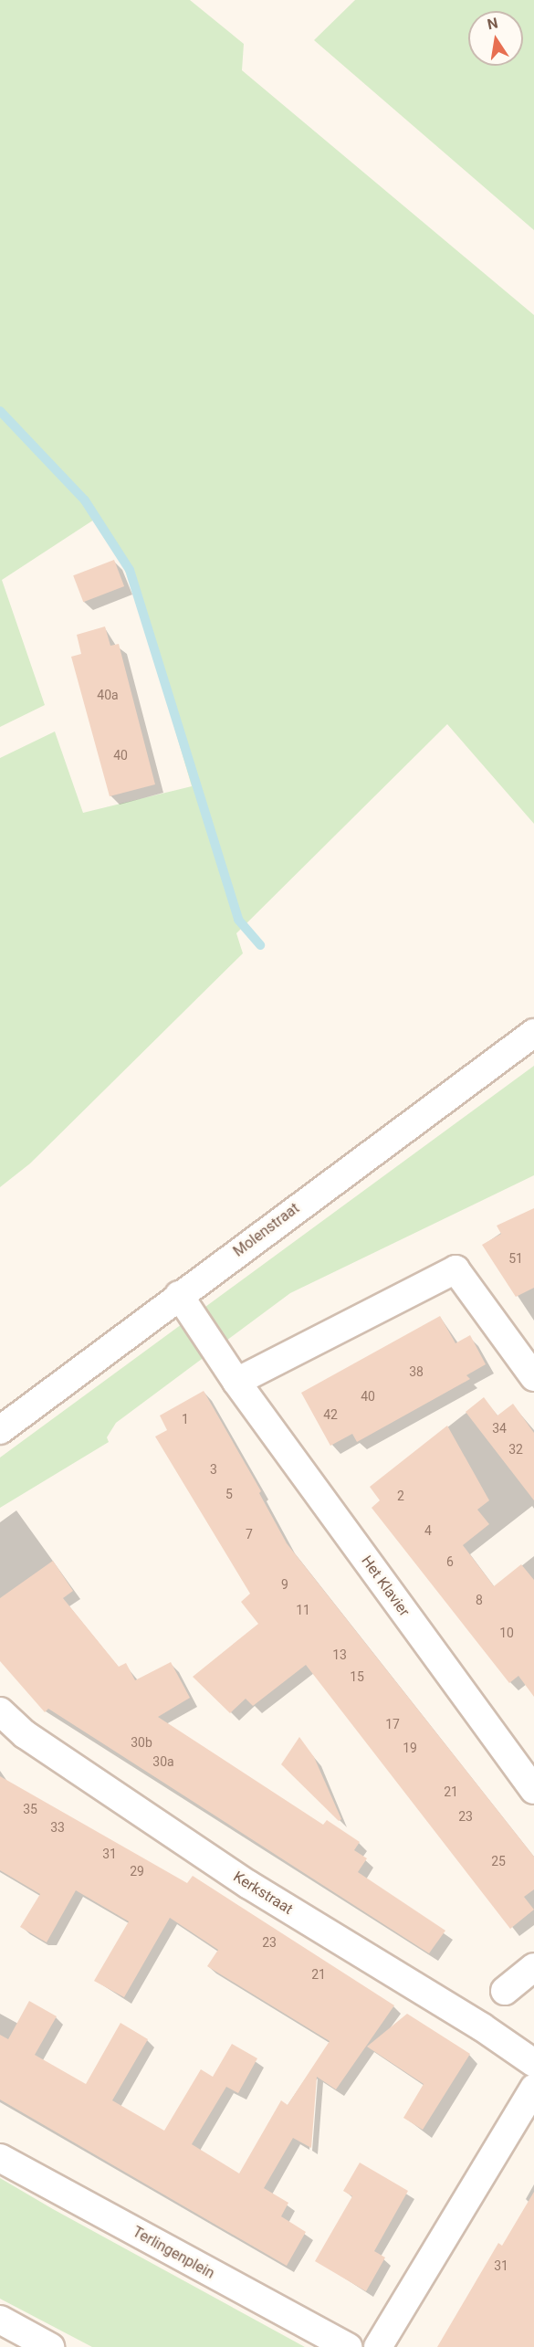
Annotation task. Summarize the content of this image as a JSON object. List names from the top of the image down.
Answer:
{
  "streets": {
    "street": [
      "Molenstraat",
      "Het Klavier",
      "Kerkstraat",
      "Terlingenplein"
    ]
  },
  "crossings": [
    ["Molenstraat", "Het Klavier"]
  ],
  "house_numbers": [
    "40a",
    "40",
    "51",
    "38",
    "40",
    "42",
    "1",
    "34",
    "32",
    "3",
    "5",
    "2",
    "4",
    "7",
    "6",
    "9",
    "8",
    "11",
    "10",
    "13",
    "15",
    "17",
    "30b",
    "19",
    "30a",
    "21",
    "35",
    "23",
    "33",
    "31",
    "25",
    "29",
    "23",
    "21",
    "31"
  ],
  "north": "top"
}
